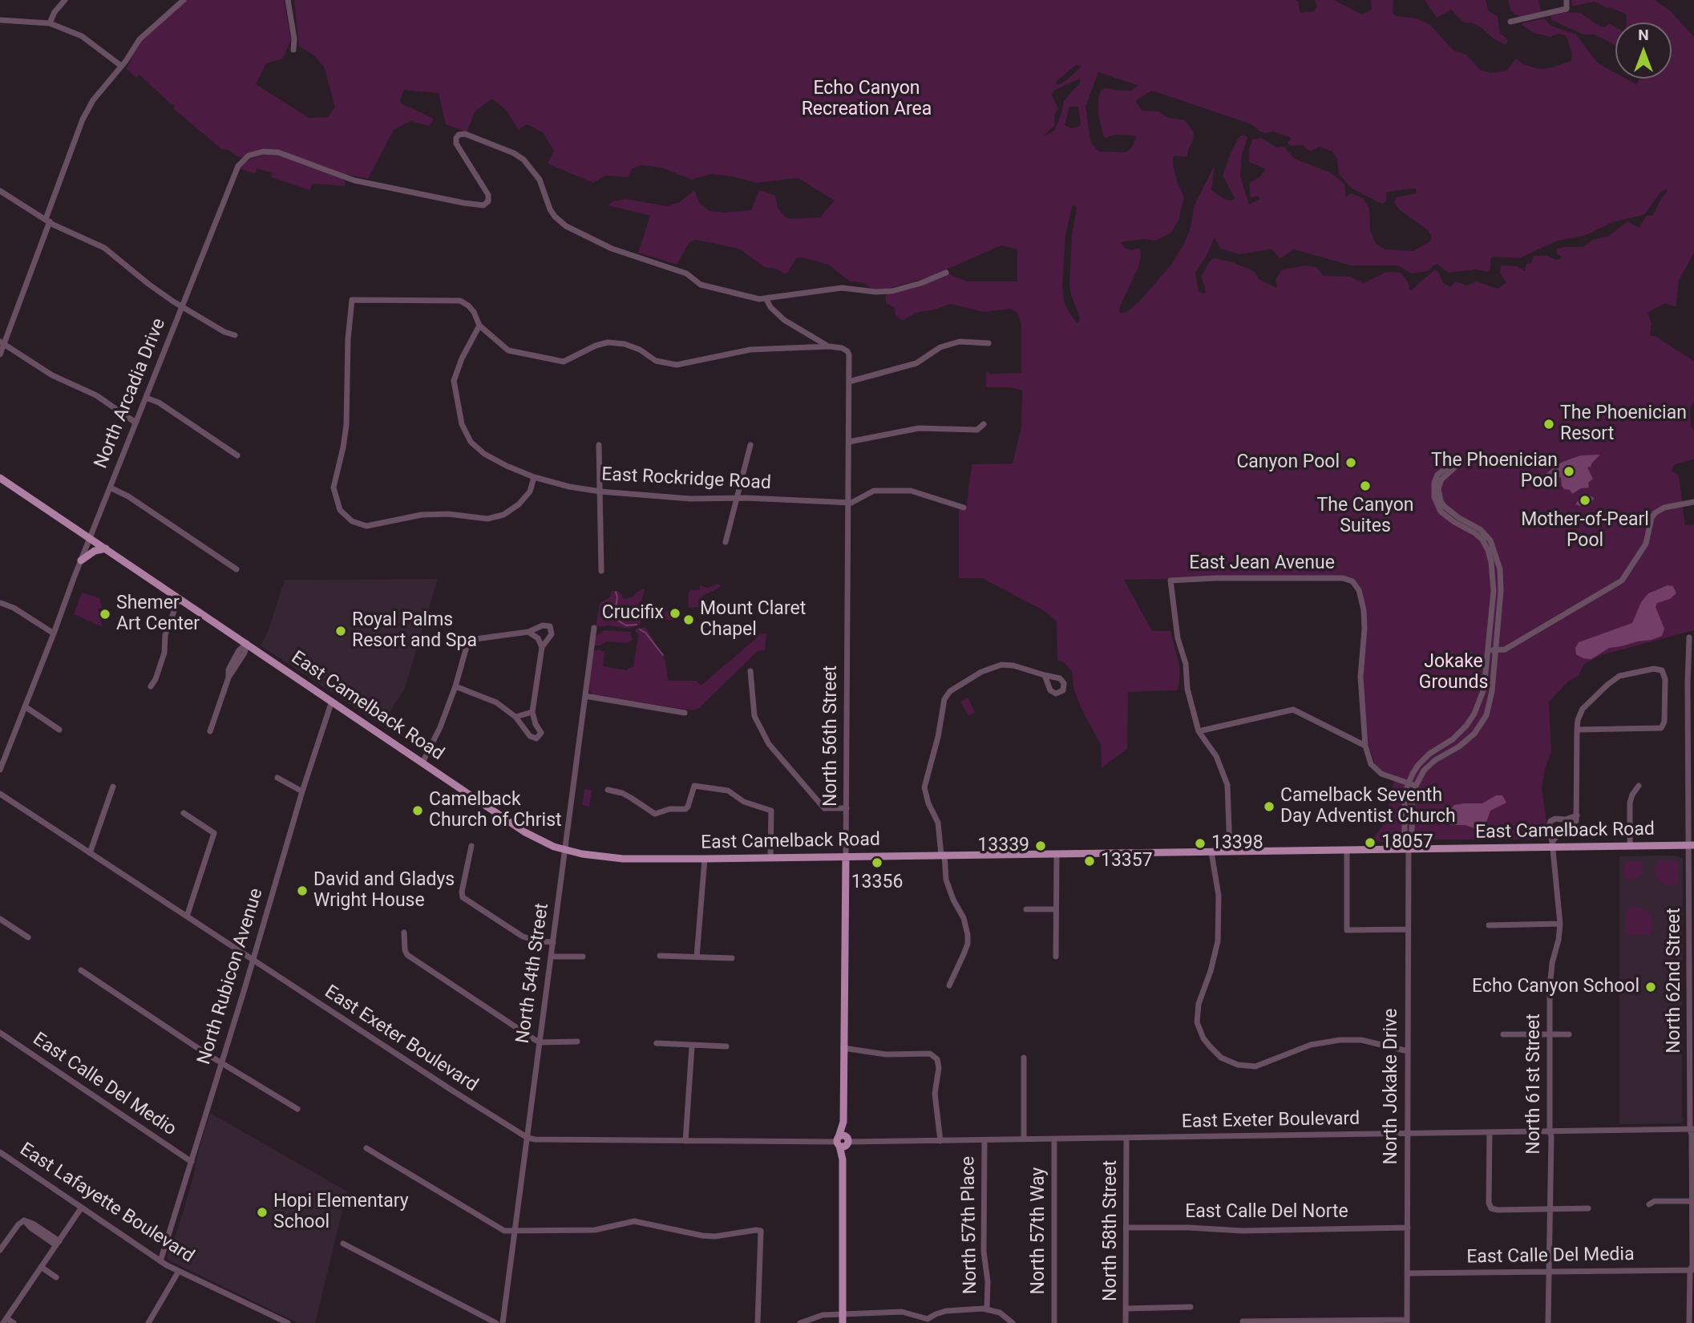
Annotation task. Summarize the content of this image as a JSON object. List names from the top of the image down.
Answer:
{
  "streets": {
    "main road": ["East Camelback Road", "North 56th Street"],
    "street": [
      "North Arcadia Drive",
      "East Rockridge Road",
      "East Jean Avenue",
      "North 54th Street",
      "North Rubicon Avenue",
      "North 62nd Street",
      "East Exeter Boulevard",
      "North 61st Street",
      "East Calle Del Medio",
      "North Jokake Drive",
      "East Lafayette Boulevard",
      "East Calle Del Norte",
      "North 57th Place",
      "North 57th Way",
      "North 58th Street",
      "East Calle Del Media"
    ]
  },
  "crossings": [
    ["North Arcadia Drive", "East Camelback Road"],
    ["East Rockridge Road", "North 56th Street"],
    ["East Camelback Road", "North 56th Street"],
    ["East Camelback Road", "North 54th Street"],
    ["East Camelback Road", "North Rubicon Avenue"],
    ["East Camelback Road", "North 62nd Street"],
    ["East Camelback Road", "North 61st Street"],
    ["East Camelback Road", "North Jokake Drive"],
    ["North 56th Street", "East Exeter Boulevard"],
    ["North 54th Street", "East Exeter Boulevard"],
    ["North Rubicon Avenue", "East Exeter Boulevard"],
    ["North Rubicon Avenue", "East Calle Del Medio"],
    ["North Rubicon Avenue", "East Lafayette Boulevard"],
    ["North 62nd Street", "East Exeter Boulevard"],
    ["North 62nd Street", "East Calle Del Media"],
    ["East Exeter Boulevard", "North 61st Street"],
    ["East Exeter Boulevard", "North Jokake Drive"],
    ["East Exeter Boulevard", "North 57th Place"],
    ["East Exeter Boulevard", "North 57th Way"],
    ["East Exeter Boulevard", "North 58th Street"],
    ["North 61st Street", "East Calle Del Media"],
    ["North Jokake Drive", "East Calle Del Norte"],
    ["North Jokake Drive", "East Calle Del Media"],
    ["East Calle Del Norte", "North 58th Street"]
  ],
  "parks": ["Echo Canyon Recreation Area", "Jokake Grounds"],
  "places": [
    "The Phoenician Resort",
    "Canyon Pool",
    "The Phoenician Pool",
    "The Canyon Suites",
    "Mother-of-Pearl Pool",
    "Crucifix",
    "Shemer Art Center",
    "Mount Claret Chapel",
    "Royal Palms Resort and Spa",
    "Camelback Seventh Day Adventist Church",
    "Camelback Church of Christ",
    "18057",
    "13398",
    "13339",
    "13357",
    "13356",
    "David and Gladys Wright House",
    "Echo Canyon School",
    "Hopi Elementary School"
  ],
  "north": "top"
}
